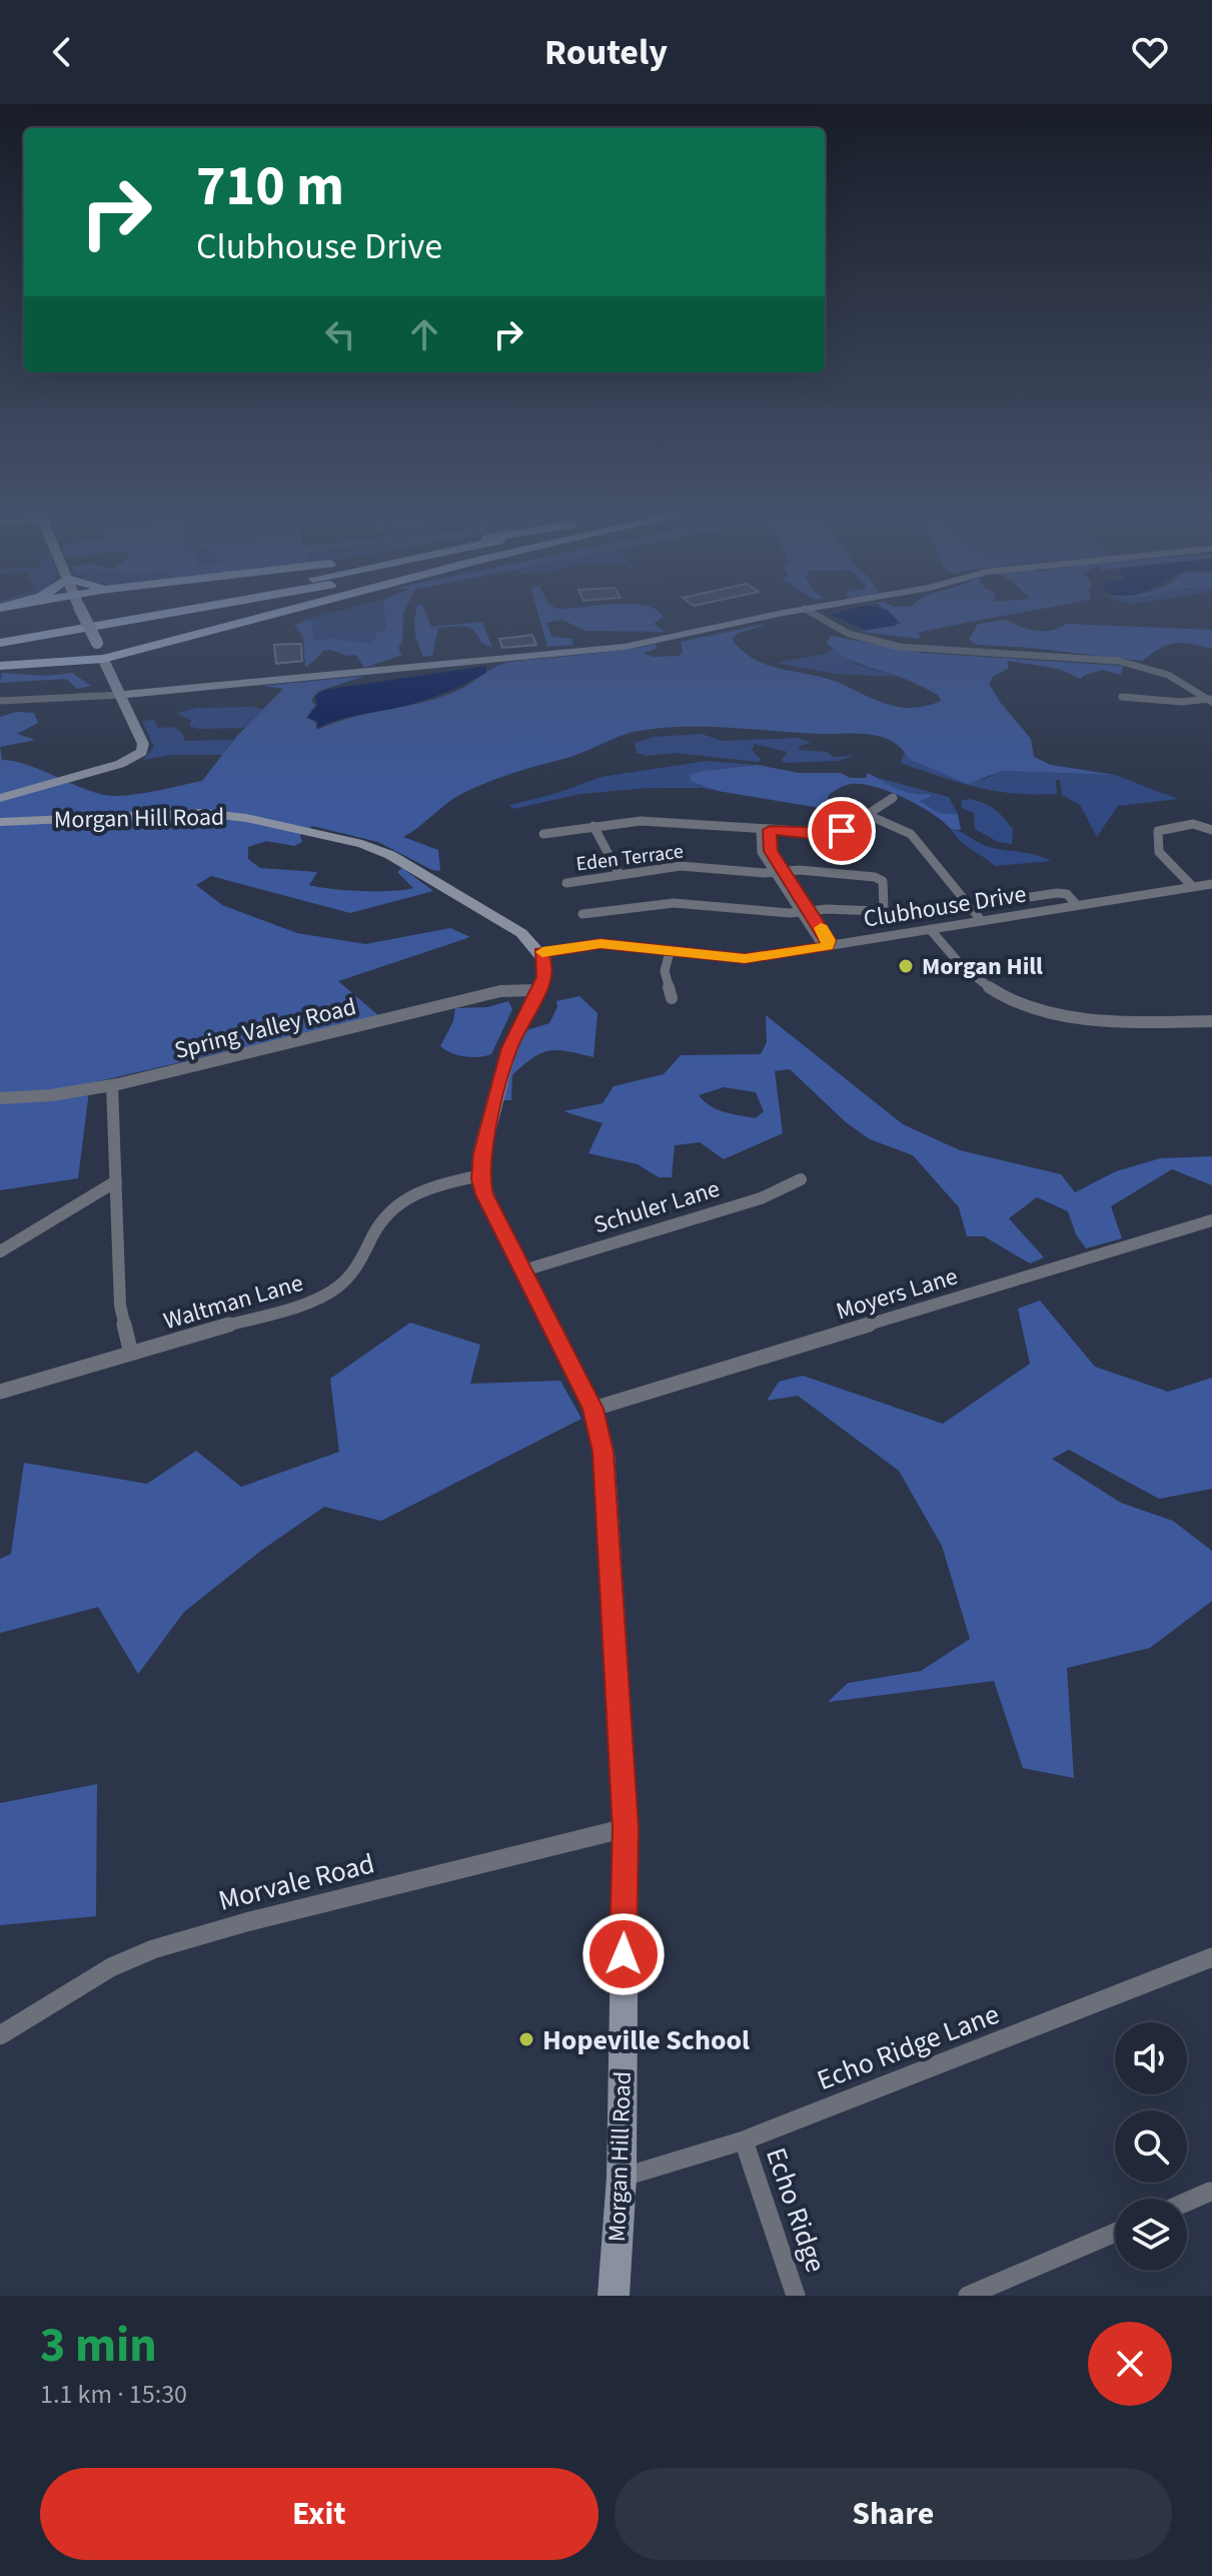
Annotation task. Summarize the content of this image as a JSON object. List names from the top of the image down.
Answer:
{
  "streets": {
    "main road": ["Morgan Hill Road"],
    "street": [
      "Eden Terrace",
      "Clubhouse Drive",
      "Spring Valley Road",
      "Schuler Lane",
      "Moyers Lane",
      "Waltman Lane",
      "Morvale Road",
      "Echo Ridge Lane",
      "Echo Ridge"
    ]
  },
  "crossings": [
    ["Morgan Hill Road", "Clubhouse Drive"],
    ["Morgan Hill Road", "Spring Valley Road"],
    ["Morgan Hill Road", "Schuler Lane"],
    ["Morgan Hill Road", "Moyers Lane"],
    ["Morgan Hill Road", "Waltman Lane"],
    ["Morgan Hill Road", "Morvale Road"],
    ["Morgan Hill Road", "Echo Ridge Lane"],
    ["Echo Ridge Lane", "Echo Ridge"]
  ],
  "places": ["Morgan Hill", "Hopeville School"],
  "page": {
    "header": "Routely",
    "turn": ["710 m", "Clubhouse Drive"],
    "heading": ["3 min", "1.1 km · 15:30"],
    "buttons": ["Exit", "Share"]
  }
}
